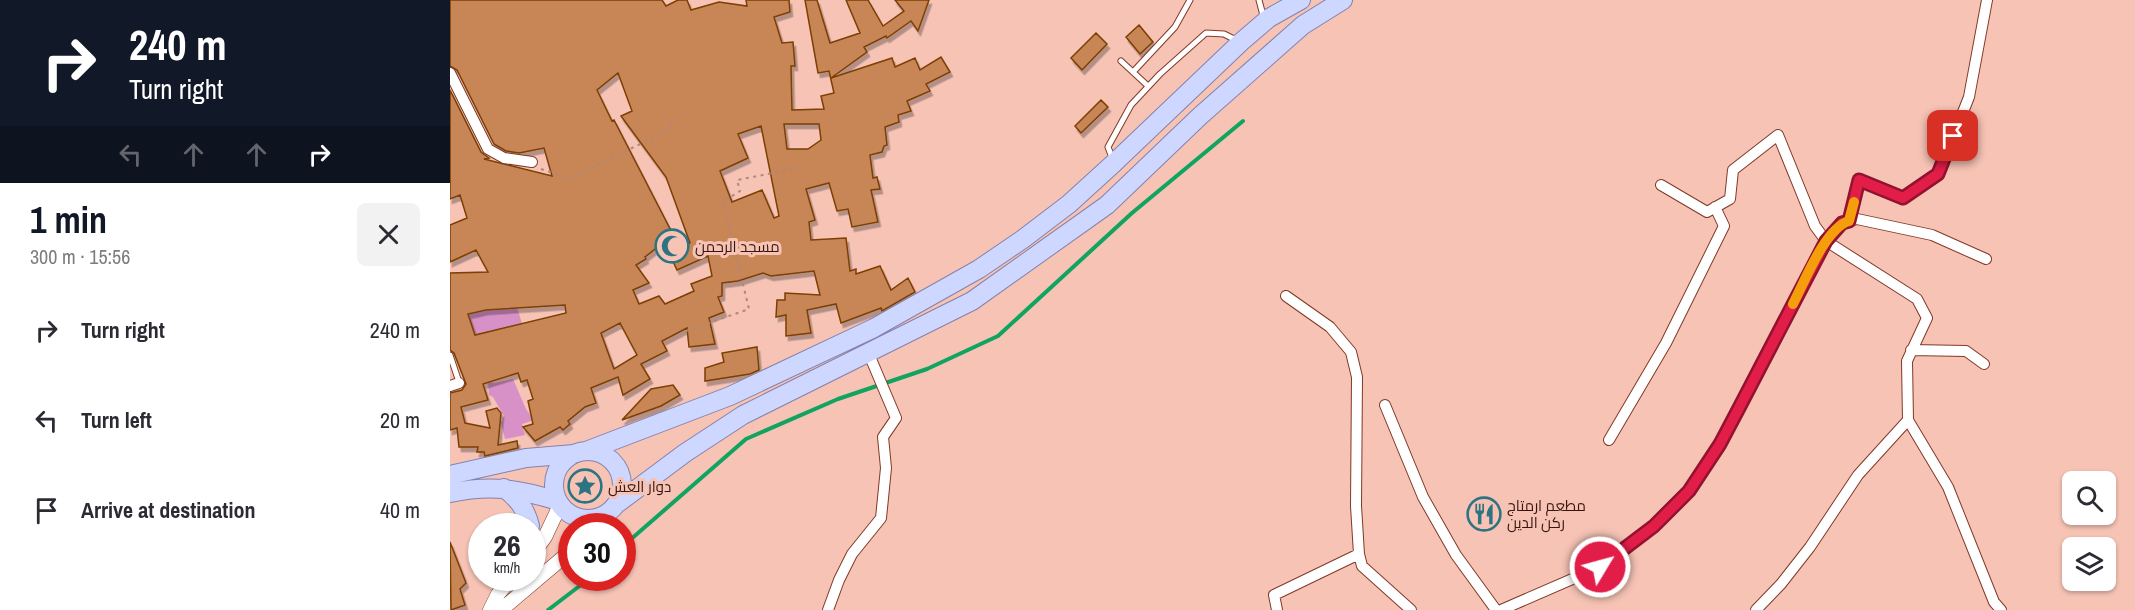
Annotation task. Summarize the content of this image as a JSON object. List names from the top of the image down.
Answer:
{
  "places": {
    "mosque": ["مسجد الرحمن"],
    "place": ["دوار العش"],
    "restaurant": ["مطعم ارمتاج ركن الدين"]
  },
  "page": {
    "turn": ["240 m", "Turn right"],
    "heading": ["1 min", "300 m · 15:56"],
    "list": [
      {
        "name": "Turn right",
        "value": "240 m"
      },
      {
        "name": "Turn left",
        "value": "20 m"
      },
      {
        "name": "Arrive at destination",
        "value": "40 m"
      }
    ],
    "speed": "26 km/h",
    "limit": "30"
  }
}
